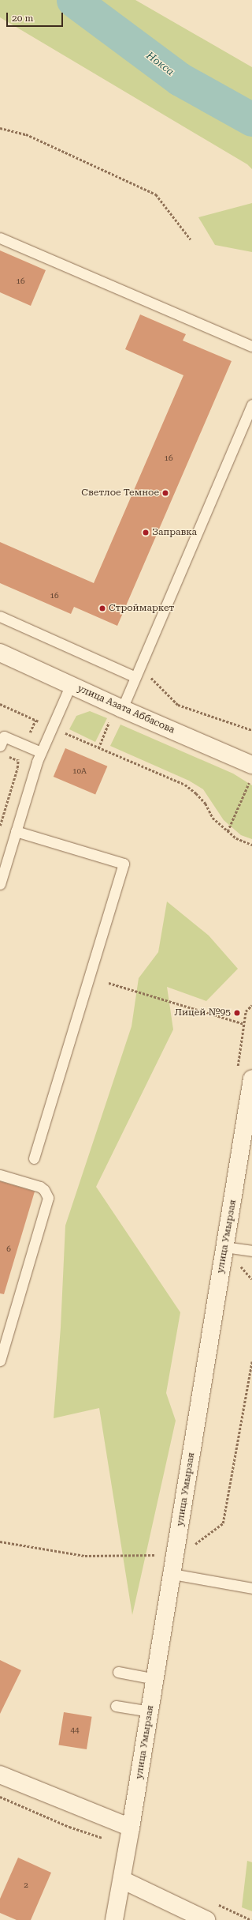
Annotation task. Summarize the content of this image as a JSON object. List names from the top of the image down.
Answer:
{
  "streets": {
    "street": ["улица Азата Аббасова", "улица Умырзая"]
  },
  "water": ["Нокса"],
  "places": [
    "Светлое Темное",
    "Заправка",
    "Строймаркет",
    "Лицей №95"
  ],
  "house_numbers": [
    "16",
    "16",
    "16",
    "10А",
    "6",
    "44",
    "2"
  ],
  "scale_bar": "20 m"
}
